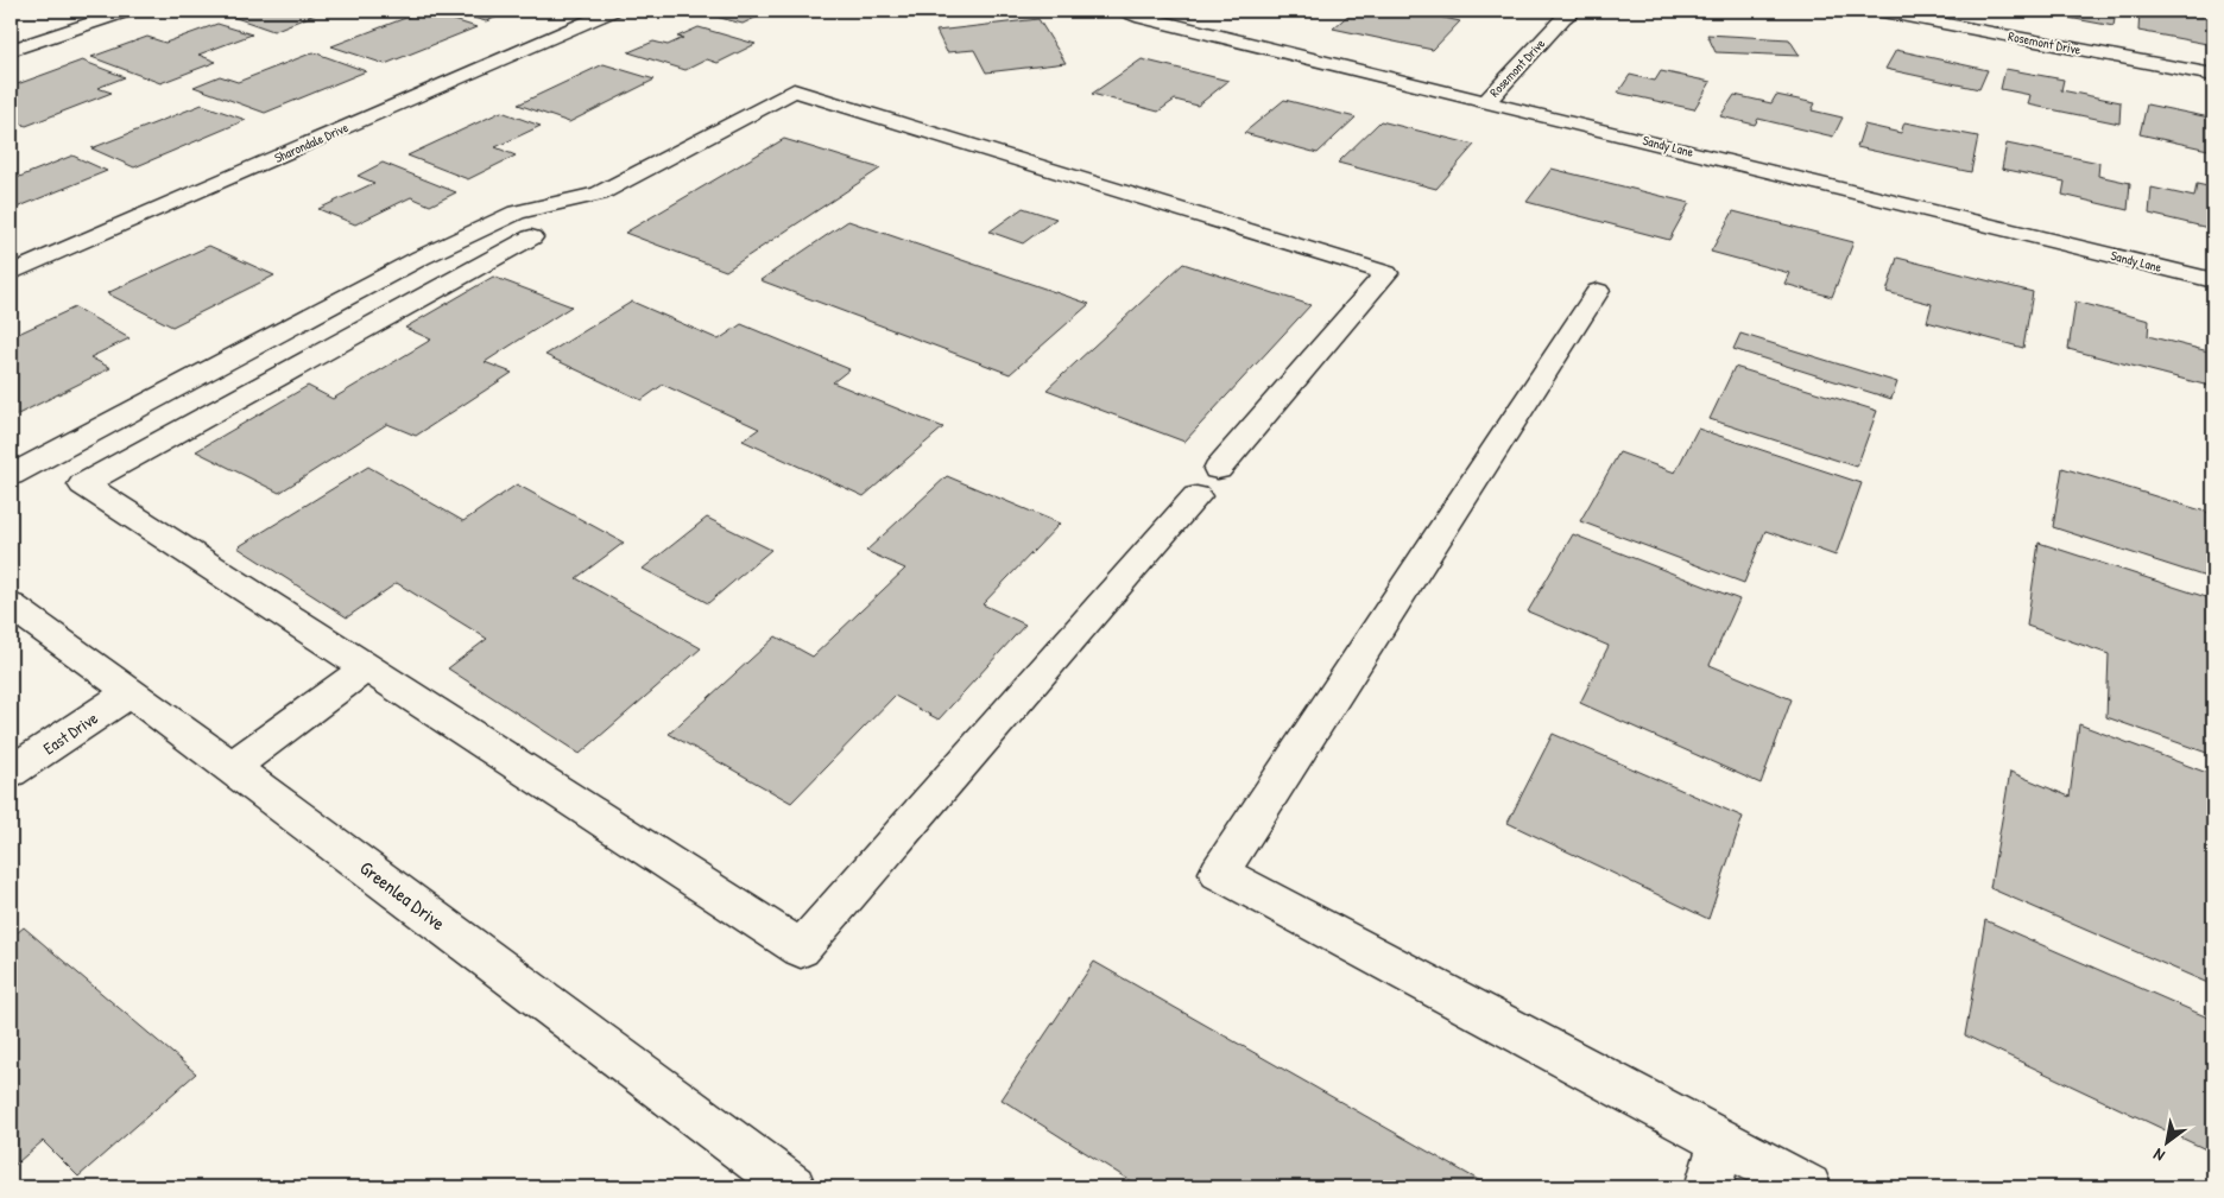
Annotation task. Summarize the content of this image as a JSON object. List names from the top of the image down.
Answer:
{
  "streets": {
    "street": [
      "Rosemont Drive",
      "Sharondale Drive",
      "Sandy Lane",
      "East Drive",
      "Greenlea Drive"
    ]
  },
  "crossings": [
    ["Rosemont Drive", "Sandy Lane"],
    ["East Drive", "Greenlea Drive"]
  ],
  "north": "bottom left"
}
